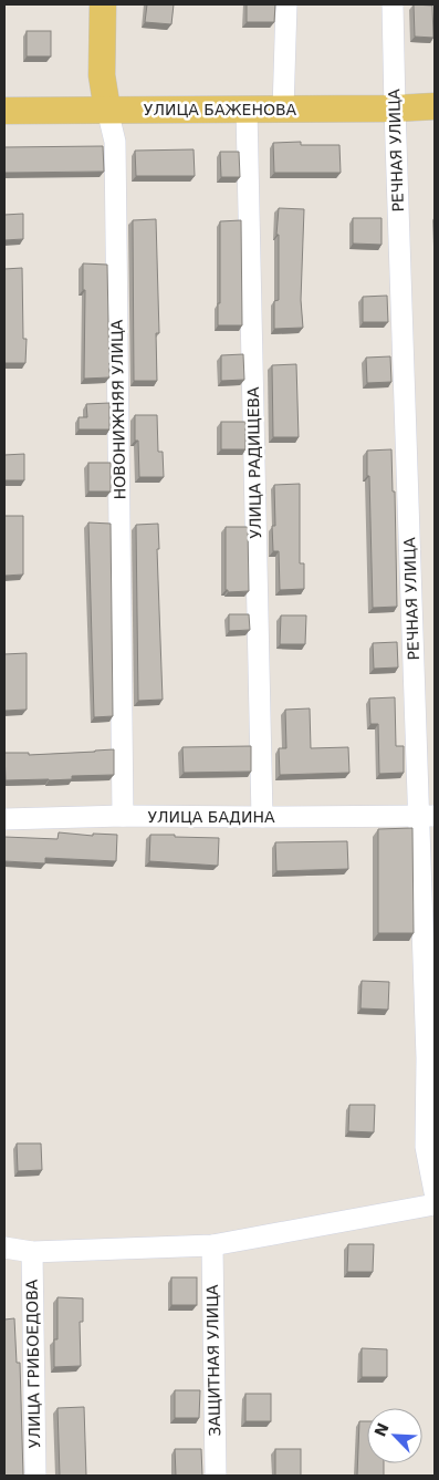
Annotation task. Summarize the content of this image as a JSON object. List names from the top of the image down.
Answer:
{
  "streets": {
    "main road": ["УЛИЦА БАЖЕНОВА", "НОВОНИЖНЯЯ УЛИЦА"],
    "street": [
      "РЕЧНАЯ УЛИЦА",
      "УЛИЦА РАДИЩЕВА",
      "УЛИЦА БАДИНА",
      "ЗАЩИТНАЯ УЛИЦА",
      "УЛИЦА ГРИБОЕДОВА"
    ]
  },
  "crossings": [
    ["УЛИЦА БАЖЕНОВА", "РЕЧНАЯ УЛИЦА"],
    ["УЛИЦА БАЖЕНОВА", "НОВОНИЖНЯЯ УЛИЦА"],
    ["УЛИЦА БАЖЕНОВА", "УЛИЦА РАДИЩЕВА"],
    ["РЕЧНАЯ УЛИЦА", "УЛИЦА БАДИНА"],
    ["НОВОНИЖНЯЯ УЛИЦА", "УЛИЦА БАДИНА"],
    ["УЛИЦА РАДИЩЕВА", "УЛИЦА БАДИНА"]
  ],
  "north": "top left"
}
